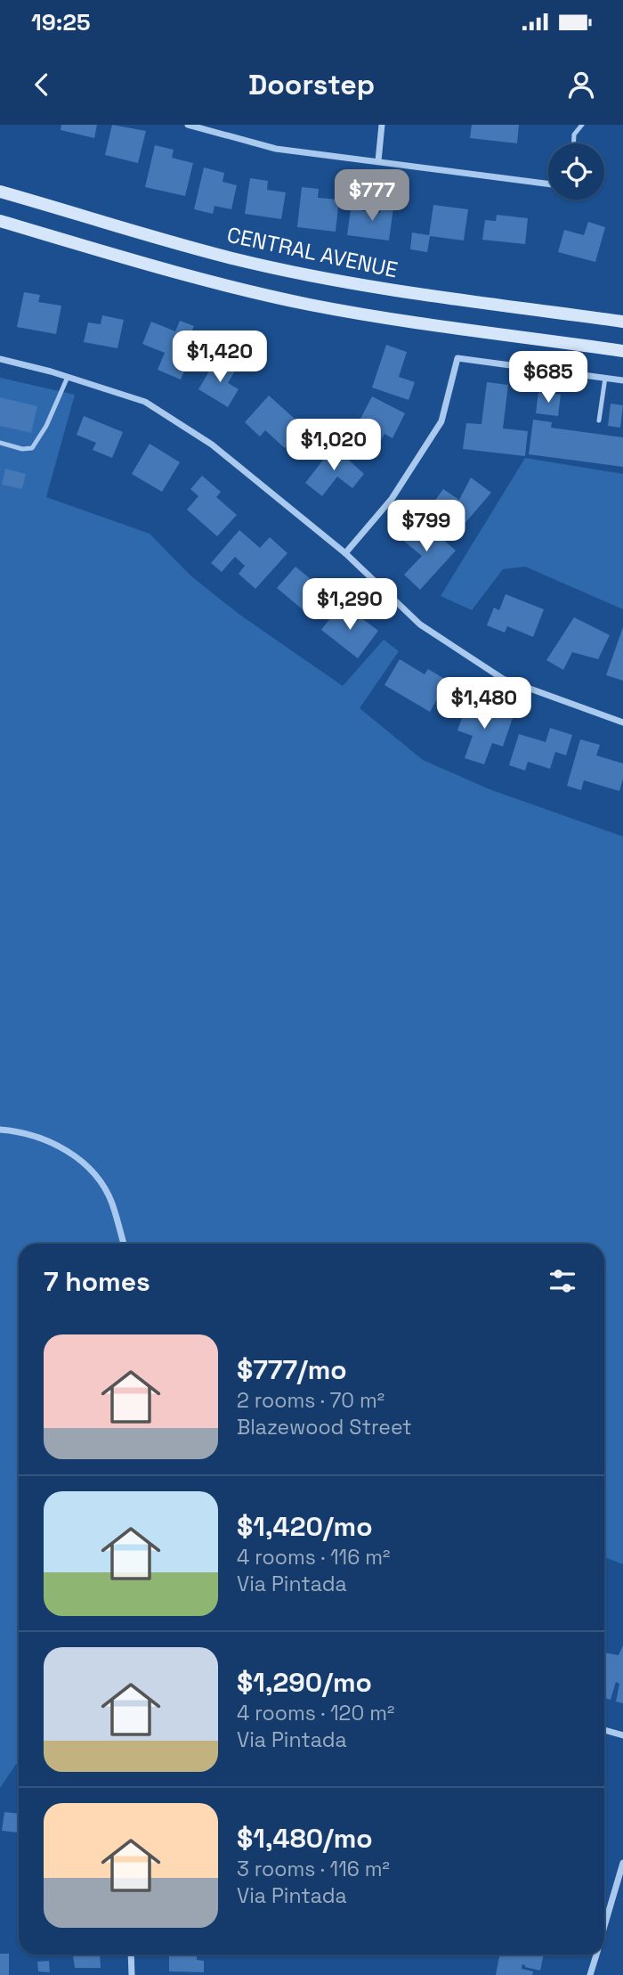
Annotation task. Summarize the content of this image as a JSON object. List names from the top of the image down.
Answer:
{
  "streets": {
    "main road": ["CENTRAL AVENUE"]
  },
  "page": {
    "status": "19:25",
    "header": "Doorstep",
    "price": [
      "$777",
      "$1,420",
      "$685",
      "$1,020",
      "$799",
      "$1,290",
      "$1,480"
    ],
    "heading": "7 homes",
    "list": [
      {
        "name": "$777/mo",
        "note": "2 rooms · 70 m² · Blazewood Street"
      },
      {
        "name": "$1,420/mo",
        "note": "4 rooms · 116 m² · Via Pintada"
      },
      {
        "name": "$1,290/mo",
        "note": "4 rooms · 120 m² · Via Pintada"
      },
      {
        "name": "$1,480/mo",
        "note": "3 rooms · 116 m² · Via Pintada"
      }
    ]
  }
}
